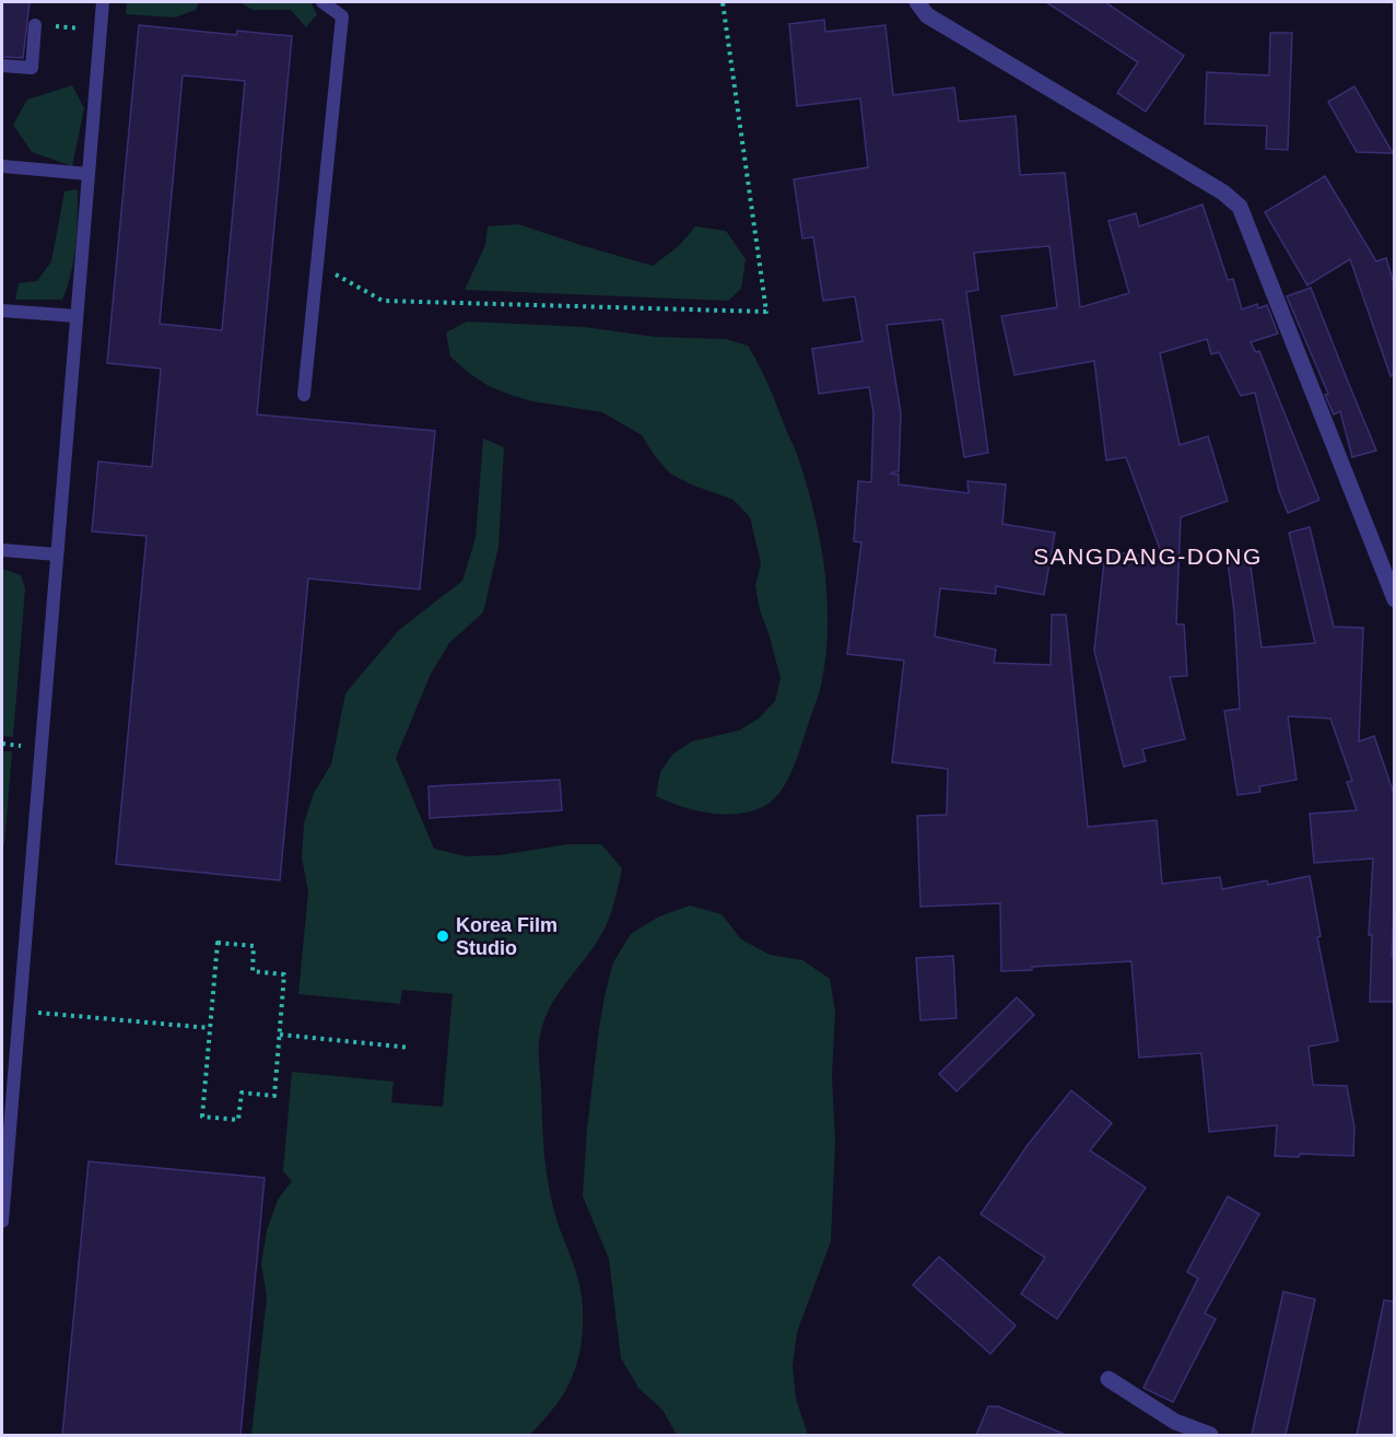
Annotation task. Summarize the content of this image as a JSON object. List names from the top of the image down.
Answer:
{
  "districts": ["SANGDANG-DONG"],
  "places": ["Korea Film Studio"]
}
